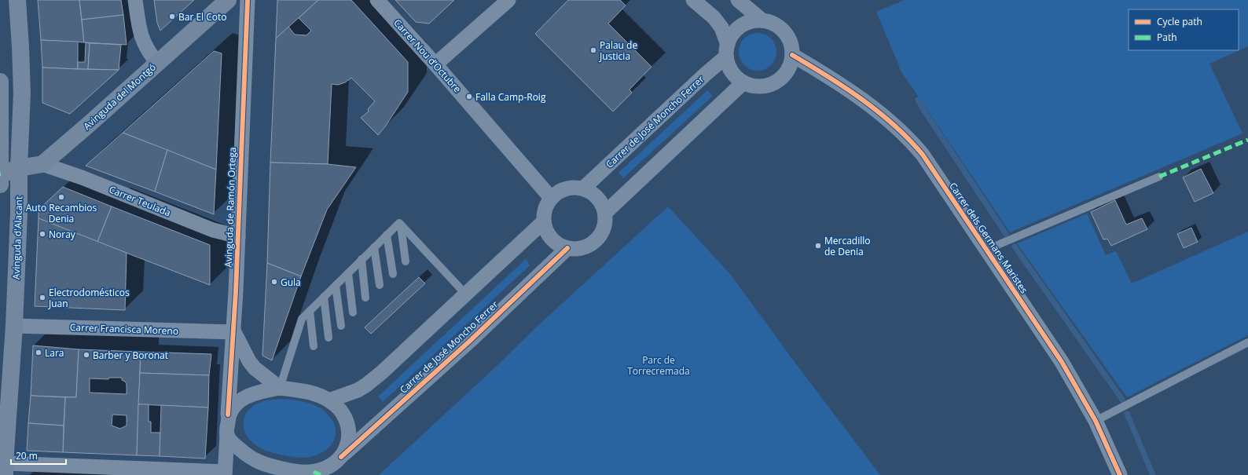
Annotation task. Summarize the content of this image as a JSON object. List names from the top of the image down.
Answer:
{
  "streets": {
    "main road": ["Avinguda del Montgó", "Avinguda d'Alacant"],
    "street": [
      "Carrer Nou d’Octubre",
      "Carrer de José Moncho Ferrer",
      "Carrer Teulada",
      "Avinguda de Ramón Ortega",
      "Carrer dels Germans Maristes",
      "Carrer Francisca Moreno"
    ]
  },
  "crossings": [
    ["Carrer Nou d’Octubre", "Carrer de José Moncho Ferrer"],
    ["Avinguda del Montgó", "Carrer Teulada"],
    ["Carrer de José Moncho Ferrer", "Avinguda de Ramón Ortega"],
    ["Carrer de José Moncho Ferrer", "Carrer dels Germans Maristes"],
    ["Carrer Teulada", "Avinguda de Ramón Ortega"],
    ["Avinguda de Ramón Ortega", "Carrer Francisca Moreno"],
    ["Avinguda d'Alacant", "Carrer Francisca Moreno"]
  ],
  "parks": ["Parc de Torrecremada"],
  "places": [
    "Bar El Coto",
    "Palau de Justicia",
    "Falla Camp-Roig",
    "Auto Recambios Denia",
    "Noray",
    "Mercadillo de Denia",
    "Gula",
    "Electrodomésticos Juan",
    "Lara",
    "Barber y Boronat"
  ],
  "legend": ["Cycle path", "Path"],
  "scale_bar": "20 m"
}
